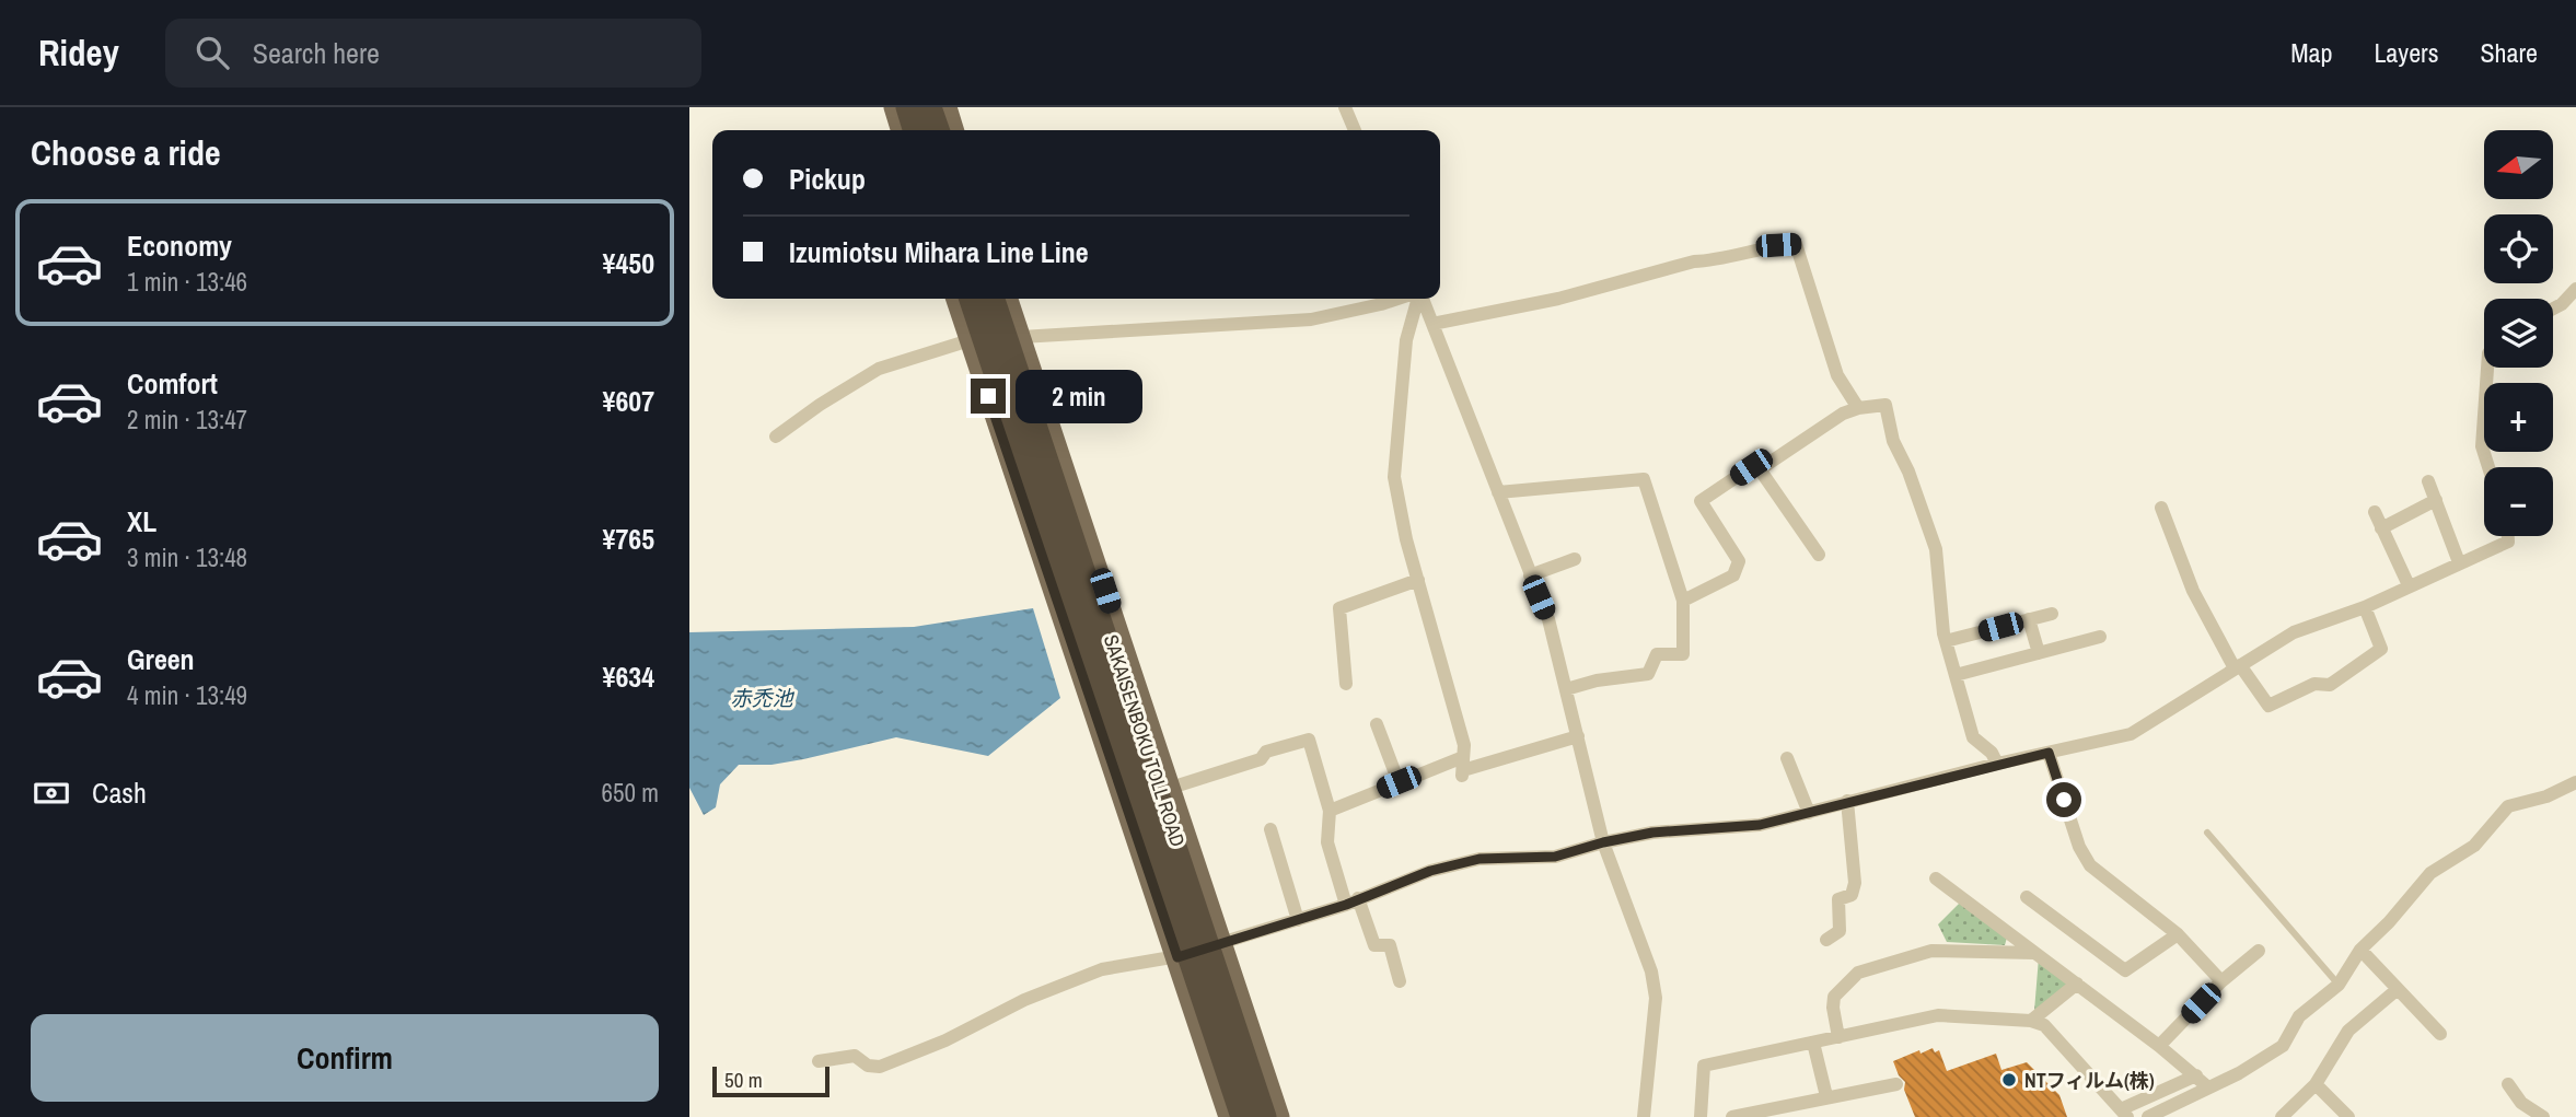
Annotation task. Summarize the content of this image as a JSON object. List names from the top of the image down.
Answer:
{
  "streets": {
    "highway": ["SAKAISENBOKU TOLL ROAD"]
  },
  "water": ["赤禿池"],
  "places": ["NTフィルム(株)"],
  "scale_bar": "50 m",
  "north": "left",
  "page": {
    "header": "Ridey",
    "search": "Search here",
    "nav": ["Map", "Layers", "Share"],
    "heading": "Choose a ride",
    "map_buttons": ["+", "−"],
    "banner": ["Pickup", "Izumiotsu Mihara Line Line"],
    "list": [
      {
        "name": "Economy",
        "note": "1 min · 13:46",
        "value": "¥450"
      },
      {
        "name": "Comfort",
        "note": "2 min · 13:47",
        "value": "¥607"
      },
      {
        "name": "XL",
        "note": "3 min · 13:48",
        "value": "¥765"
      },
      {
        "name": "Green",
        "note": "4 min · 13:49",
        "value": "¥634"
      }
    ],
    "bubble": "2 min",
    "pay": ["Cash", "650 m"],
    "buttons": "Confirm",
    "scale": "50 m"
  }
}
